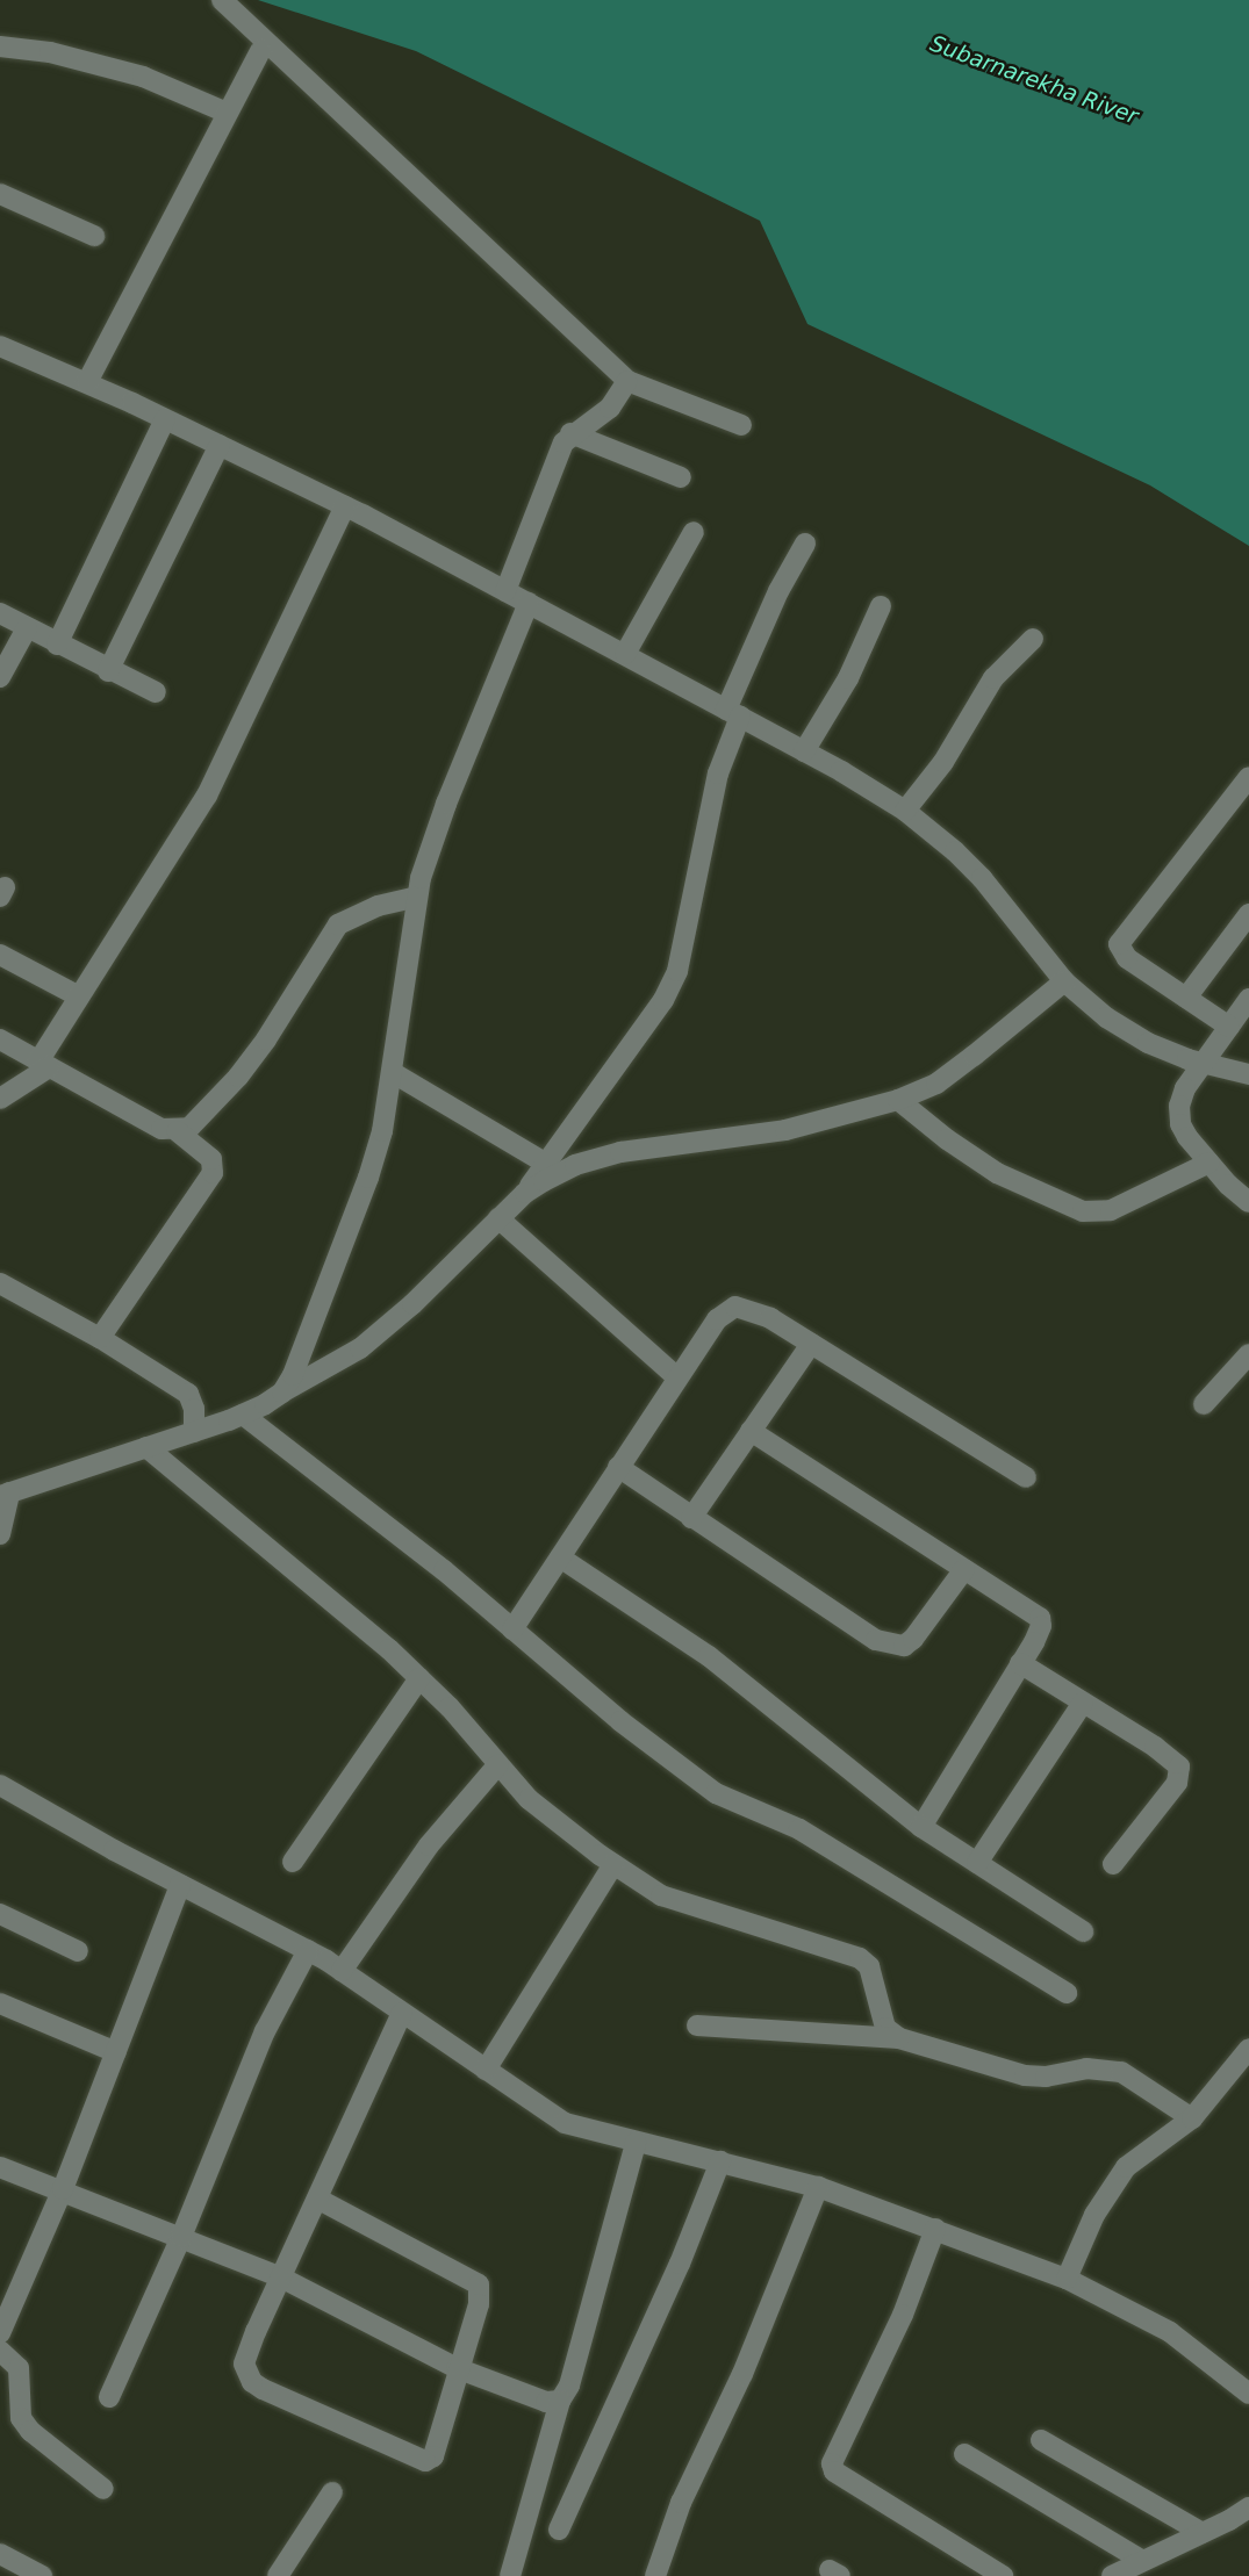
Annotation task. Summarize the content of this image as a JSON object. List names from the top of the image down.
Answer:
{
  "water": ["Subarnarekha River"]
}
